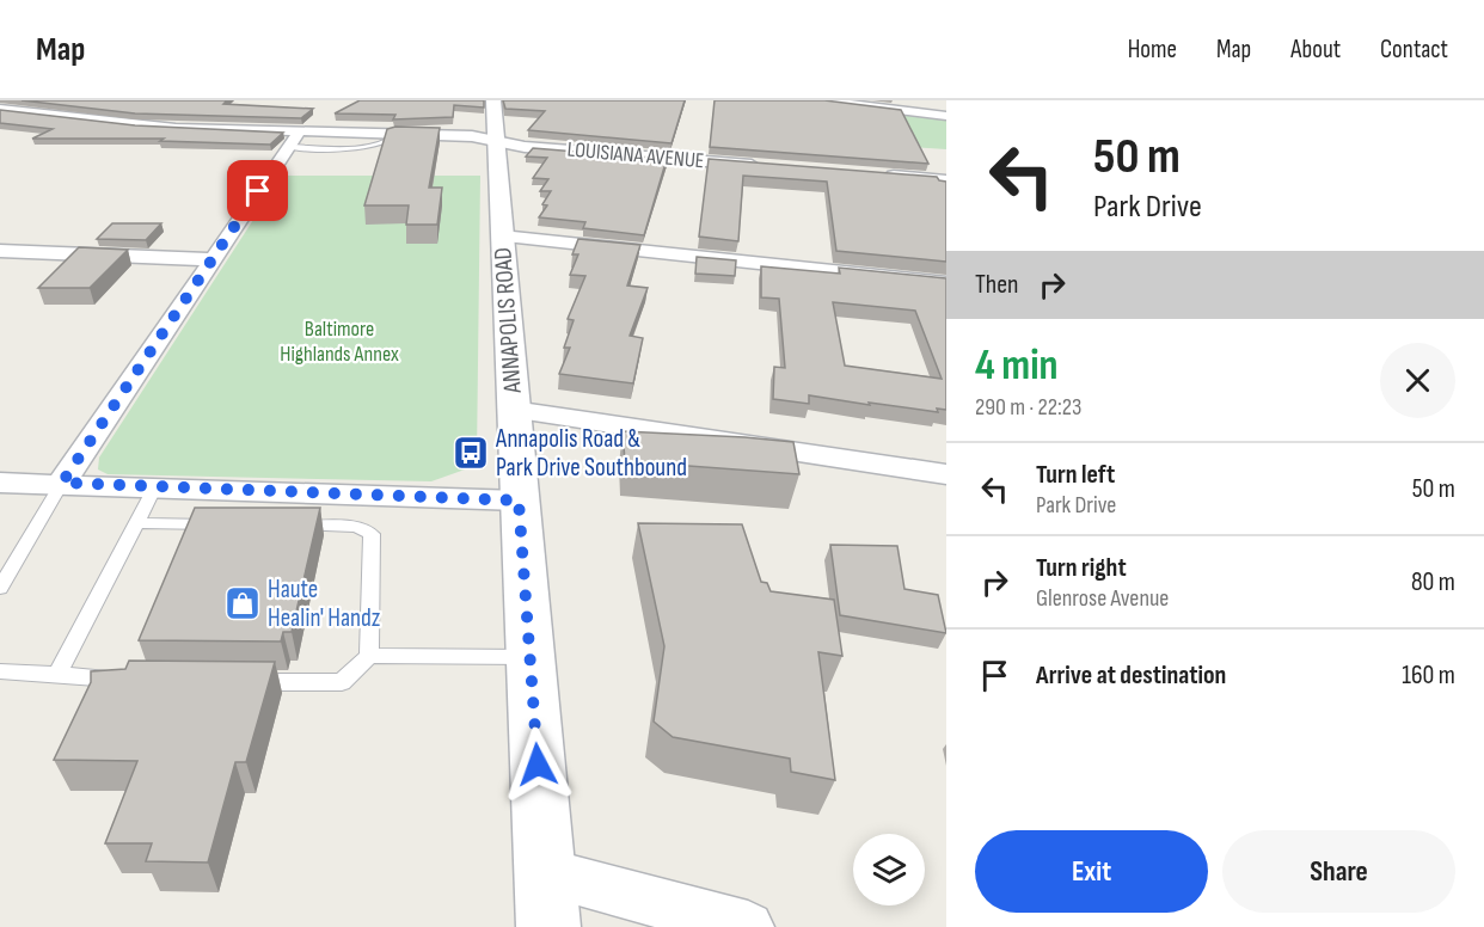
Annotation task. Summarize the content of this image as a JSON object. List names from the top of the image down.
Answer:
{
  "streets": {
    "main road": ["ANNAPOLIS ROAD"],
    "street": ["LOUISIANA AVENUE"]
  },
  "crossings": [
    ["LOUISIANA AVENUE", "ANNAPOLIS ROAD"]
  ],
  "parks": ["Baltimore Highlands Annex"],
  "places": {
    "bus stop": ["Annapolis Road & Park Drive Southbound"],
    "shop": ["Haute Healin' Handz"]
  },
  "page": {
    "header": "Map",
    "nav": [
      "Home",
      "Map",
      "About",
      "Contact"
    ],
    "turn": ["50 m", "Park Drive"],
    "then": "Then",
    "heading": ["4 min", "290 m · 22:23"],
    "list": [
      {
        "name": "Turn left",
        "note": "Park Drive",
        "value": "50 m"
      },
      {
        "name": "Turn right",
        "note": "Glenrose Avenue",
        "value": "80 m"
      },
      {
        "name": "Arrive at destination",
        "value": "160 m"
      }
    ],
    "buttons": ["Exit", "Share"]
  }
}
